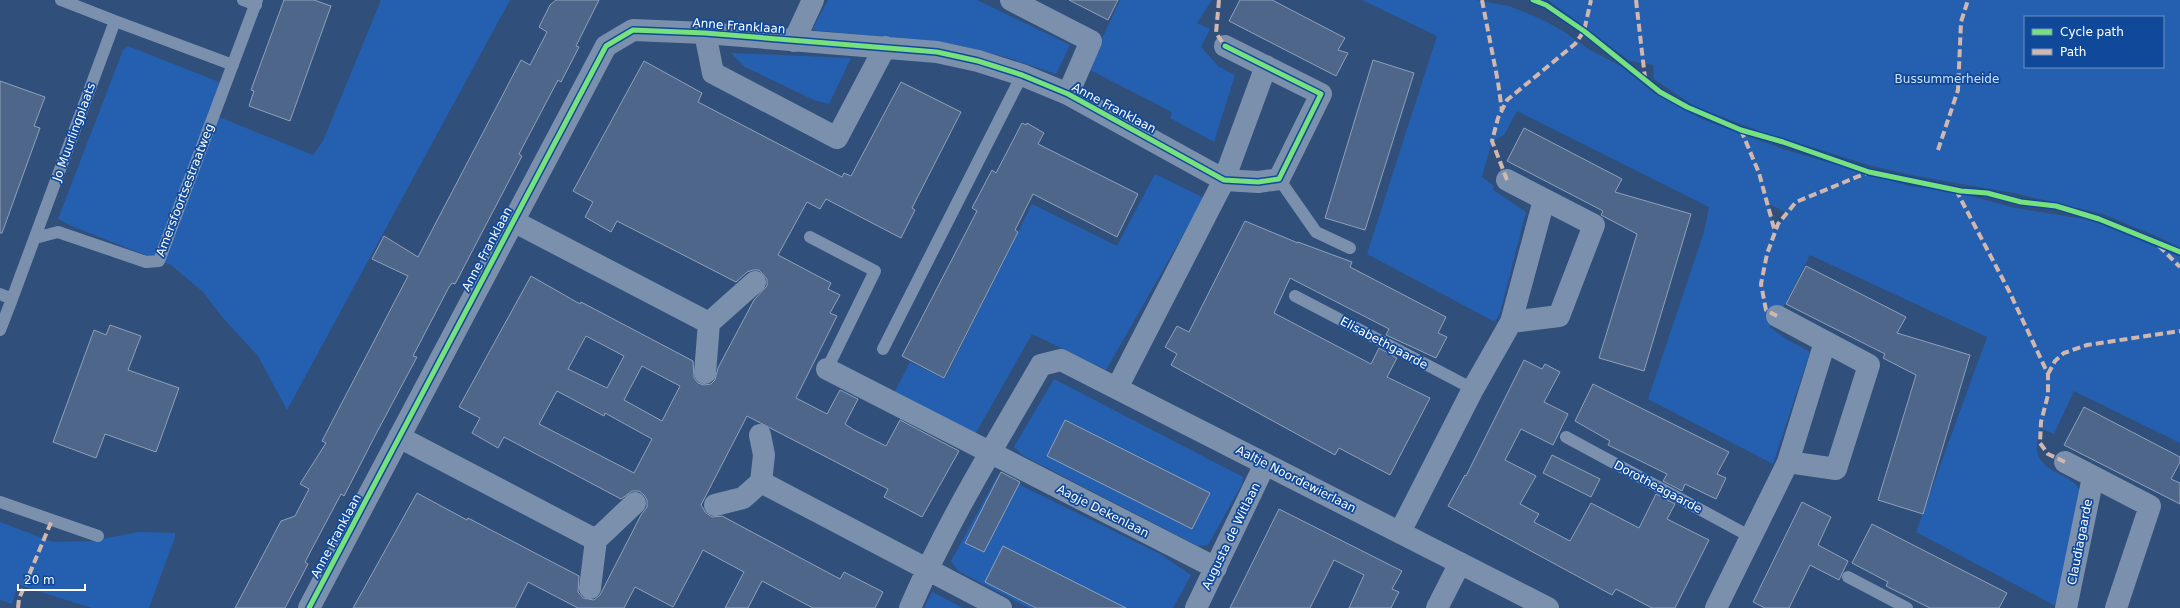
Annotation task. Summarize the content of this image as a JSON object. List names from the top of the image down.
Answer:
{
  "streets": {
    "street": [
      "Anne Franklaan",
      "Aaltje Noordewierlaan",
      "Aagje Dekenlaan",
      "Augusta de Witlaan",
      "Claudiagaarde"
    ],
    "lane": [
      "Jo Muurlingplaats",
      "Amersfoortsestraatweg",
      "Elisabethgaarde",
      "Dorotheagaarde"
    ]
  },
  "crossings": [
    ["Jo Muurlingplaats", "Amersfoortsestraatweg"],
    ["Aaltje Noordewierlaan", "Aagje Dekenlaan"],
    ["Aaltje Noordewierlaan", "Augusta de Witlaan"],
    ["Aagje Dekenlaan", "Augusta de Witlaan"]
  ],
  "parks": ["Bussummerheide"],
  "legend": ["Cycle path", "Path"],
  "scale_bar": "20 m"
}
